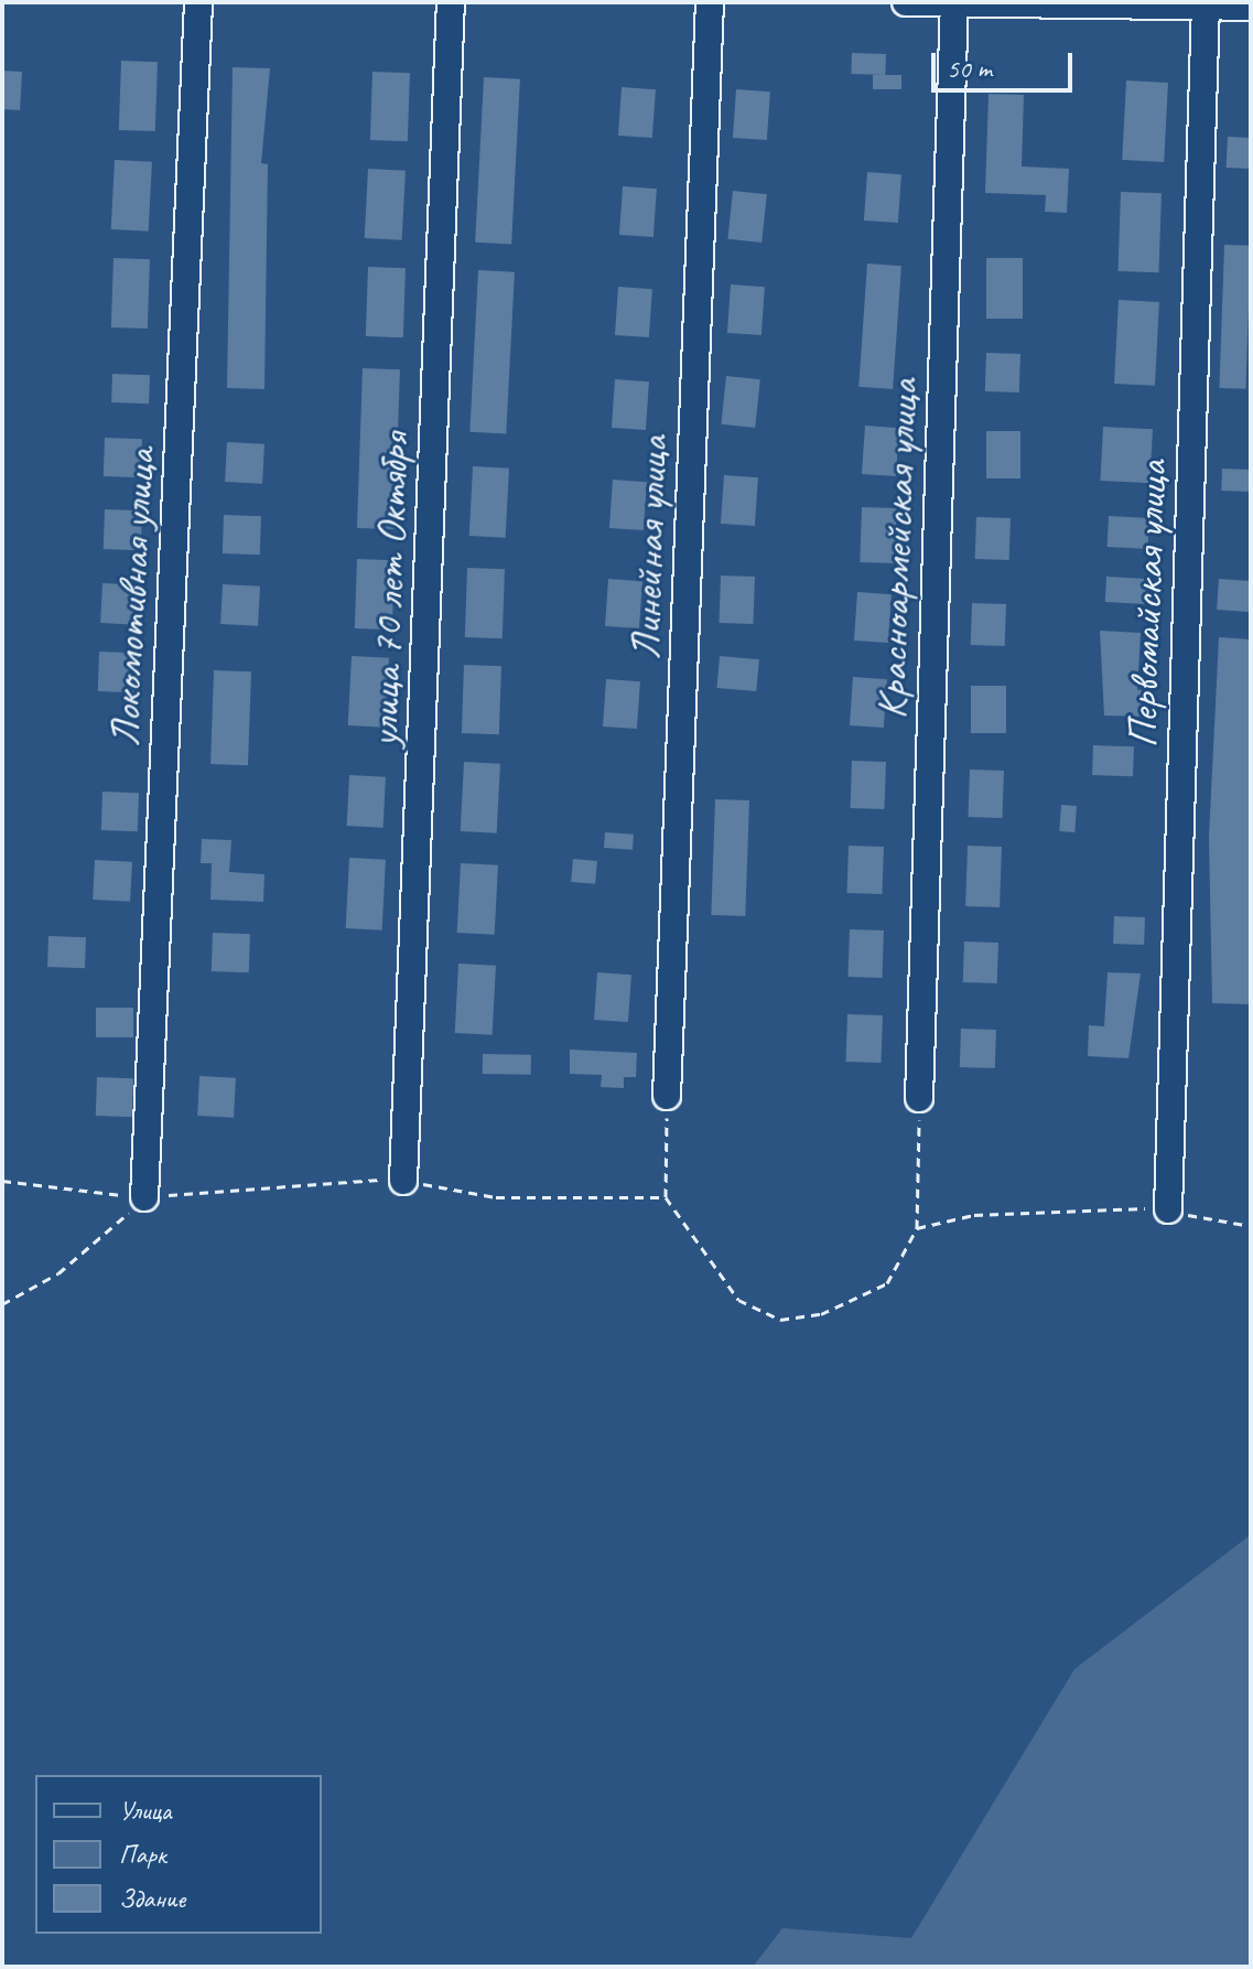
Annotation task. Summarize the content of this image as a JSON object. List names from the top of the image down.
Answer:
{
  "streets": {
    "street": [
      "Линейная улица",
      "Красноармейская улица",
      "улица 70 лет Октября",
      "Локомотивная улица",
      "Первомайская улица"
    ]
  },
  "legend": ["Улица", "Парк", "Здание"],
  "scale_bar": "50 m"
}
